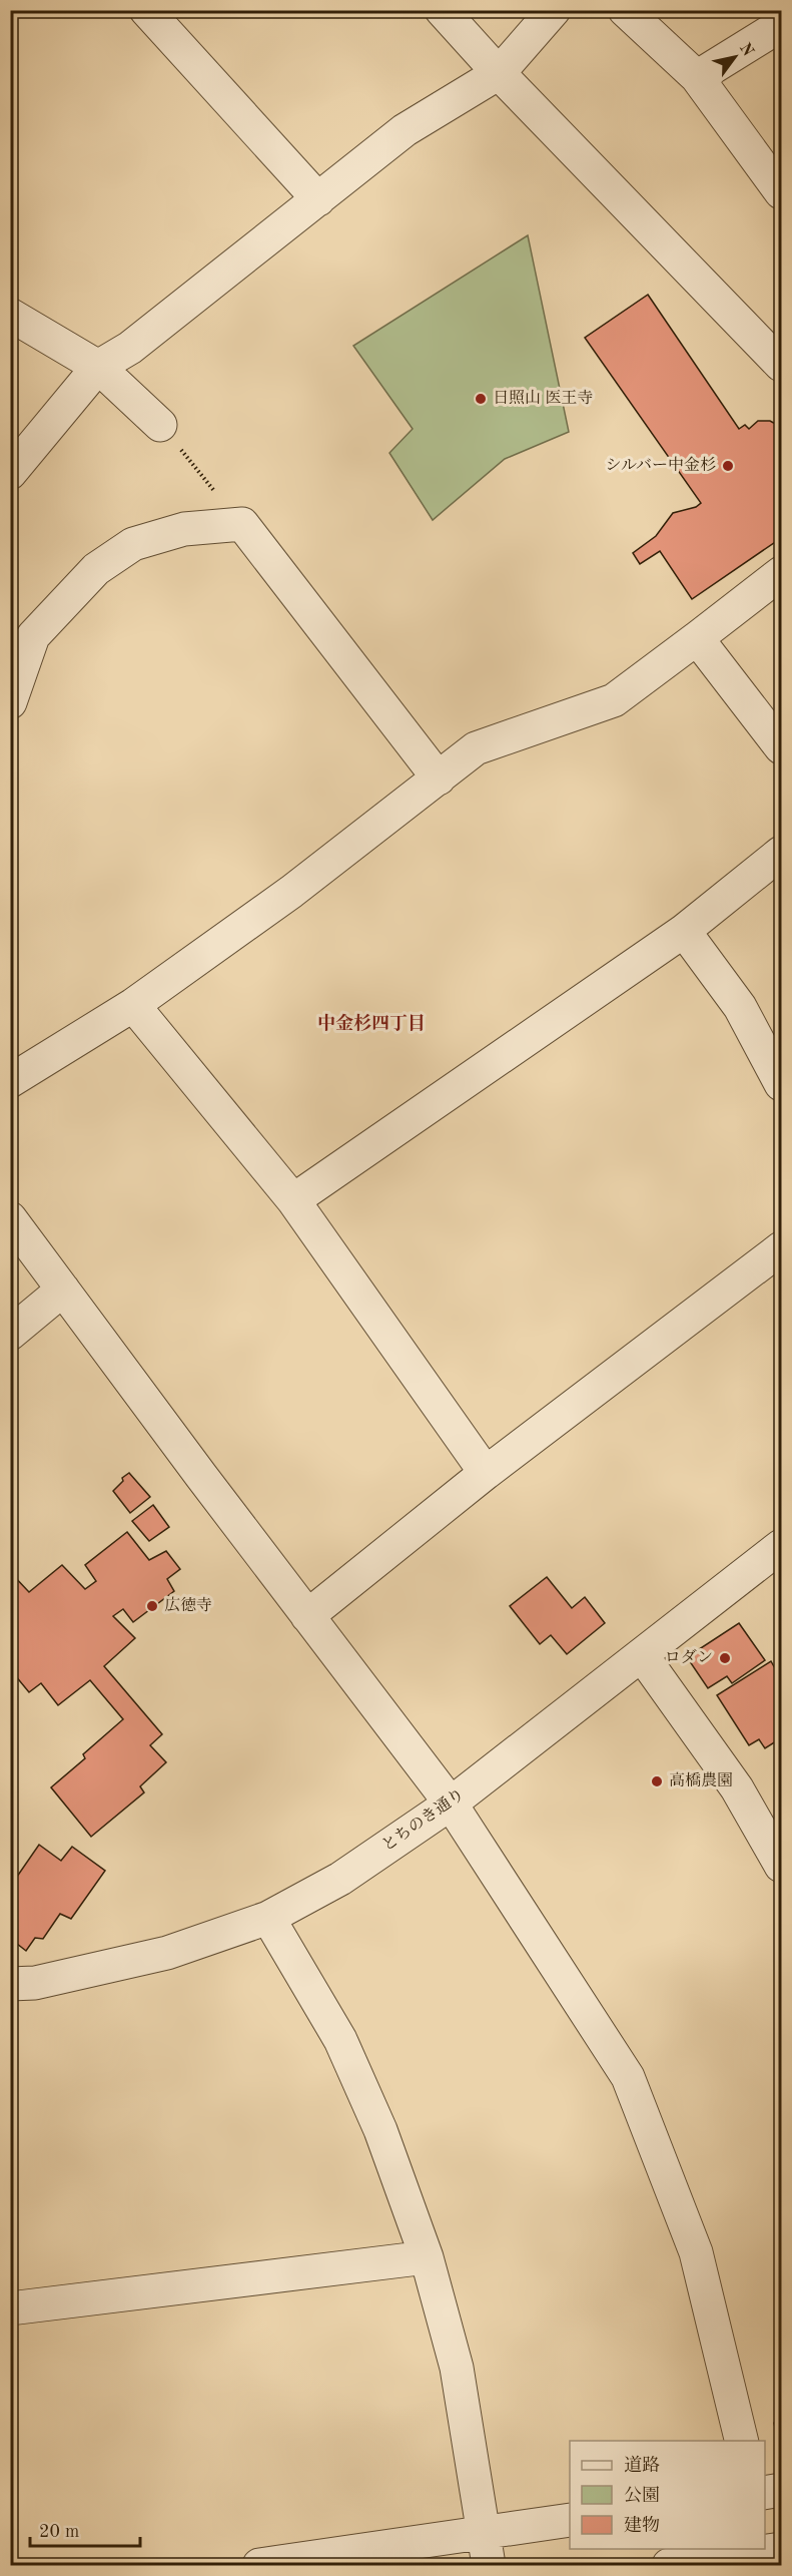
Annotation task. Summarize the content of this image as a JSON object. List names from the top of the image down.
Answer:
{
  "streets": {
    "street": ["とちのき通り"]
  },
  "districts": ["中金杉四丁目"],
  "places": [
    "日照山 医王寺",
    "シルバー中金杉",
    "広徳寺",
    "ロダン",
    "高橋農園"
  ],
  "legend": ["道路", "公園", "建物"],
  "scale_bar": "20 m",
  "north": "top right"
}
